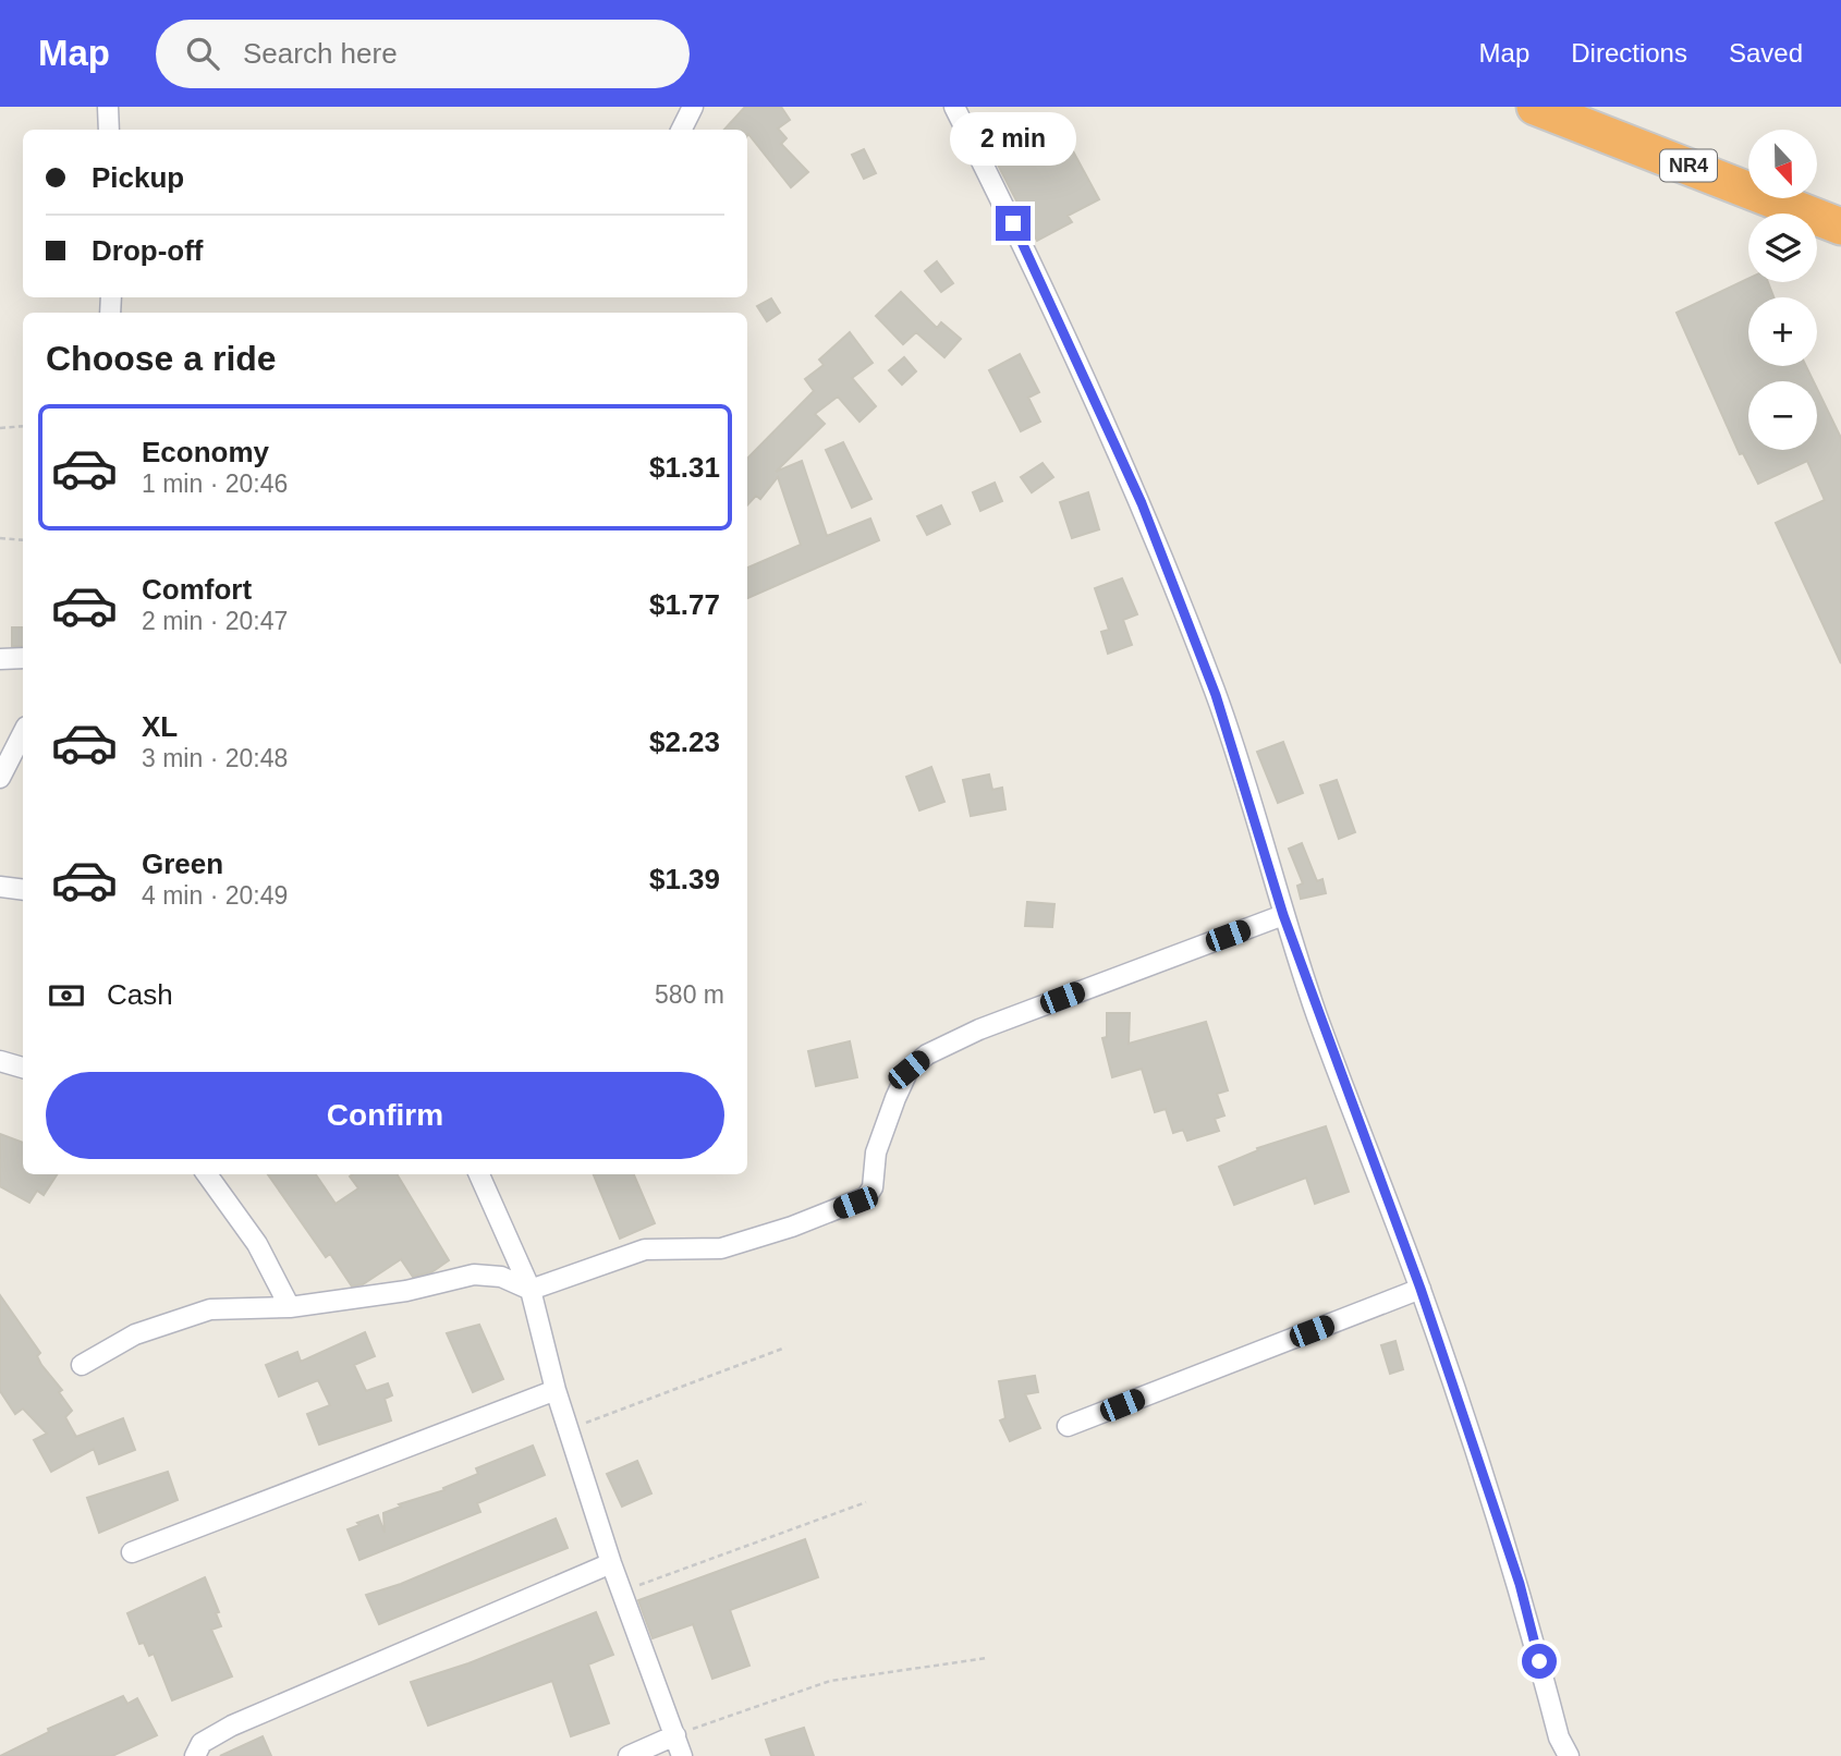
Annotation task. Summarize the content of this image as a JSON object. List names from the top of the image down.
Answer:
{
  "streets": {
    "highway": ["NR4"]
  },
  "north": "bottom",
  "page": {
    "header": "Map",
    "search": "Search here",
    "nav": ["Map", "Directions", "Saved"],
    "bubble": "2 min",
    "map_buttons": ["+", "−"],
    "banner": ["Pickup", "Drop-off"],
    "heading": "Choose a ride",
    "list": [
      {
        "name": "Economy",
        "note": "1 min · 20:46",
        "value": "$1.31"
      },
      {
        "name": "Comfort",
        "note": "2 min · 20:47",
        "value": "$1.77"
      },
      {
        "name": "XL",
        "note": "3 min · 20:48",
        "value": "$2.23"
      },
      {
        "name": "Green",
        "note": "4 min · 20:49",
        "value": "$1.39"
      }
    ],
    "pay": ["Cash", "580 m"],
    "buttons": "Confirm"
  }
}
